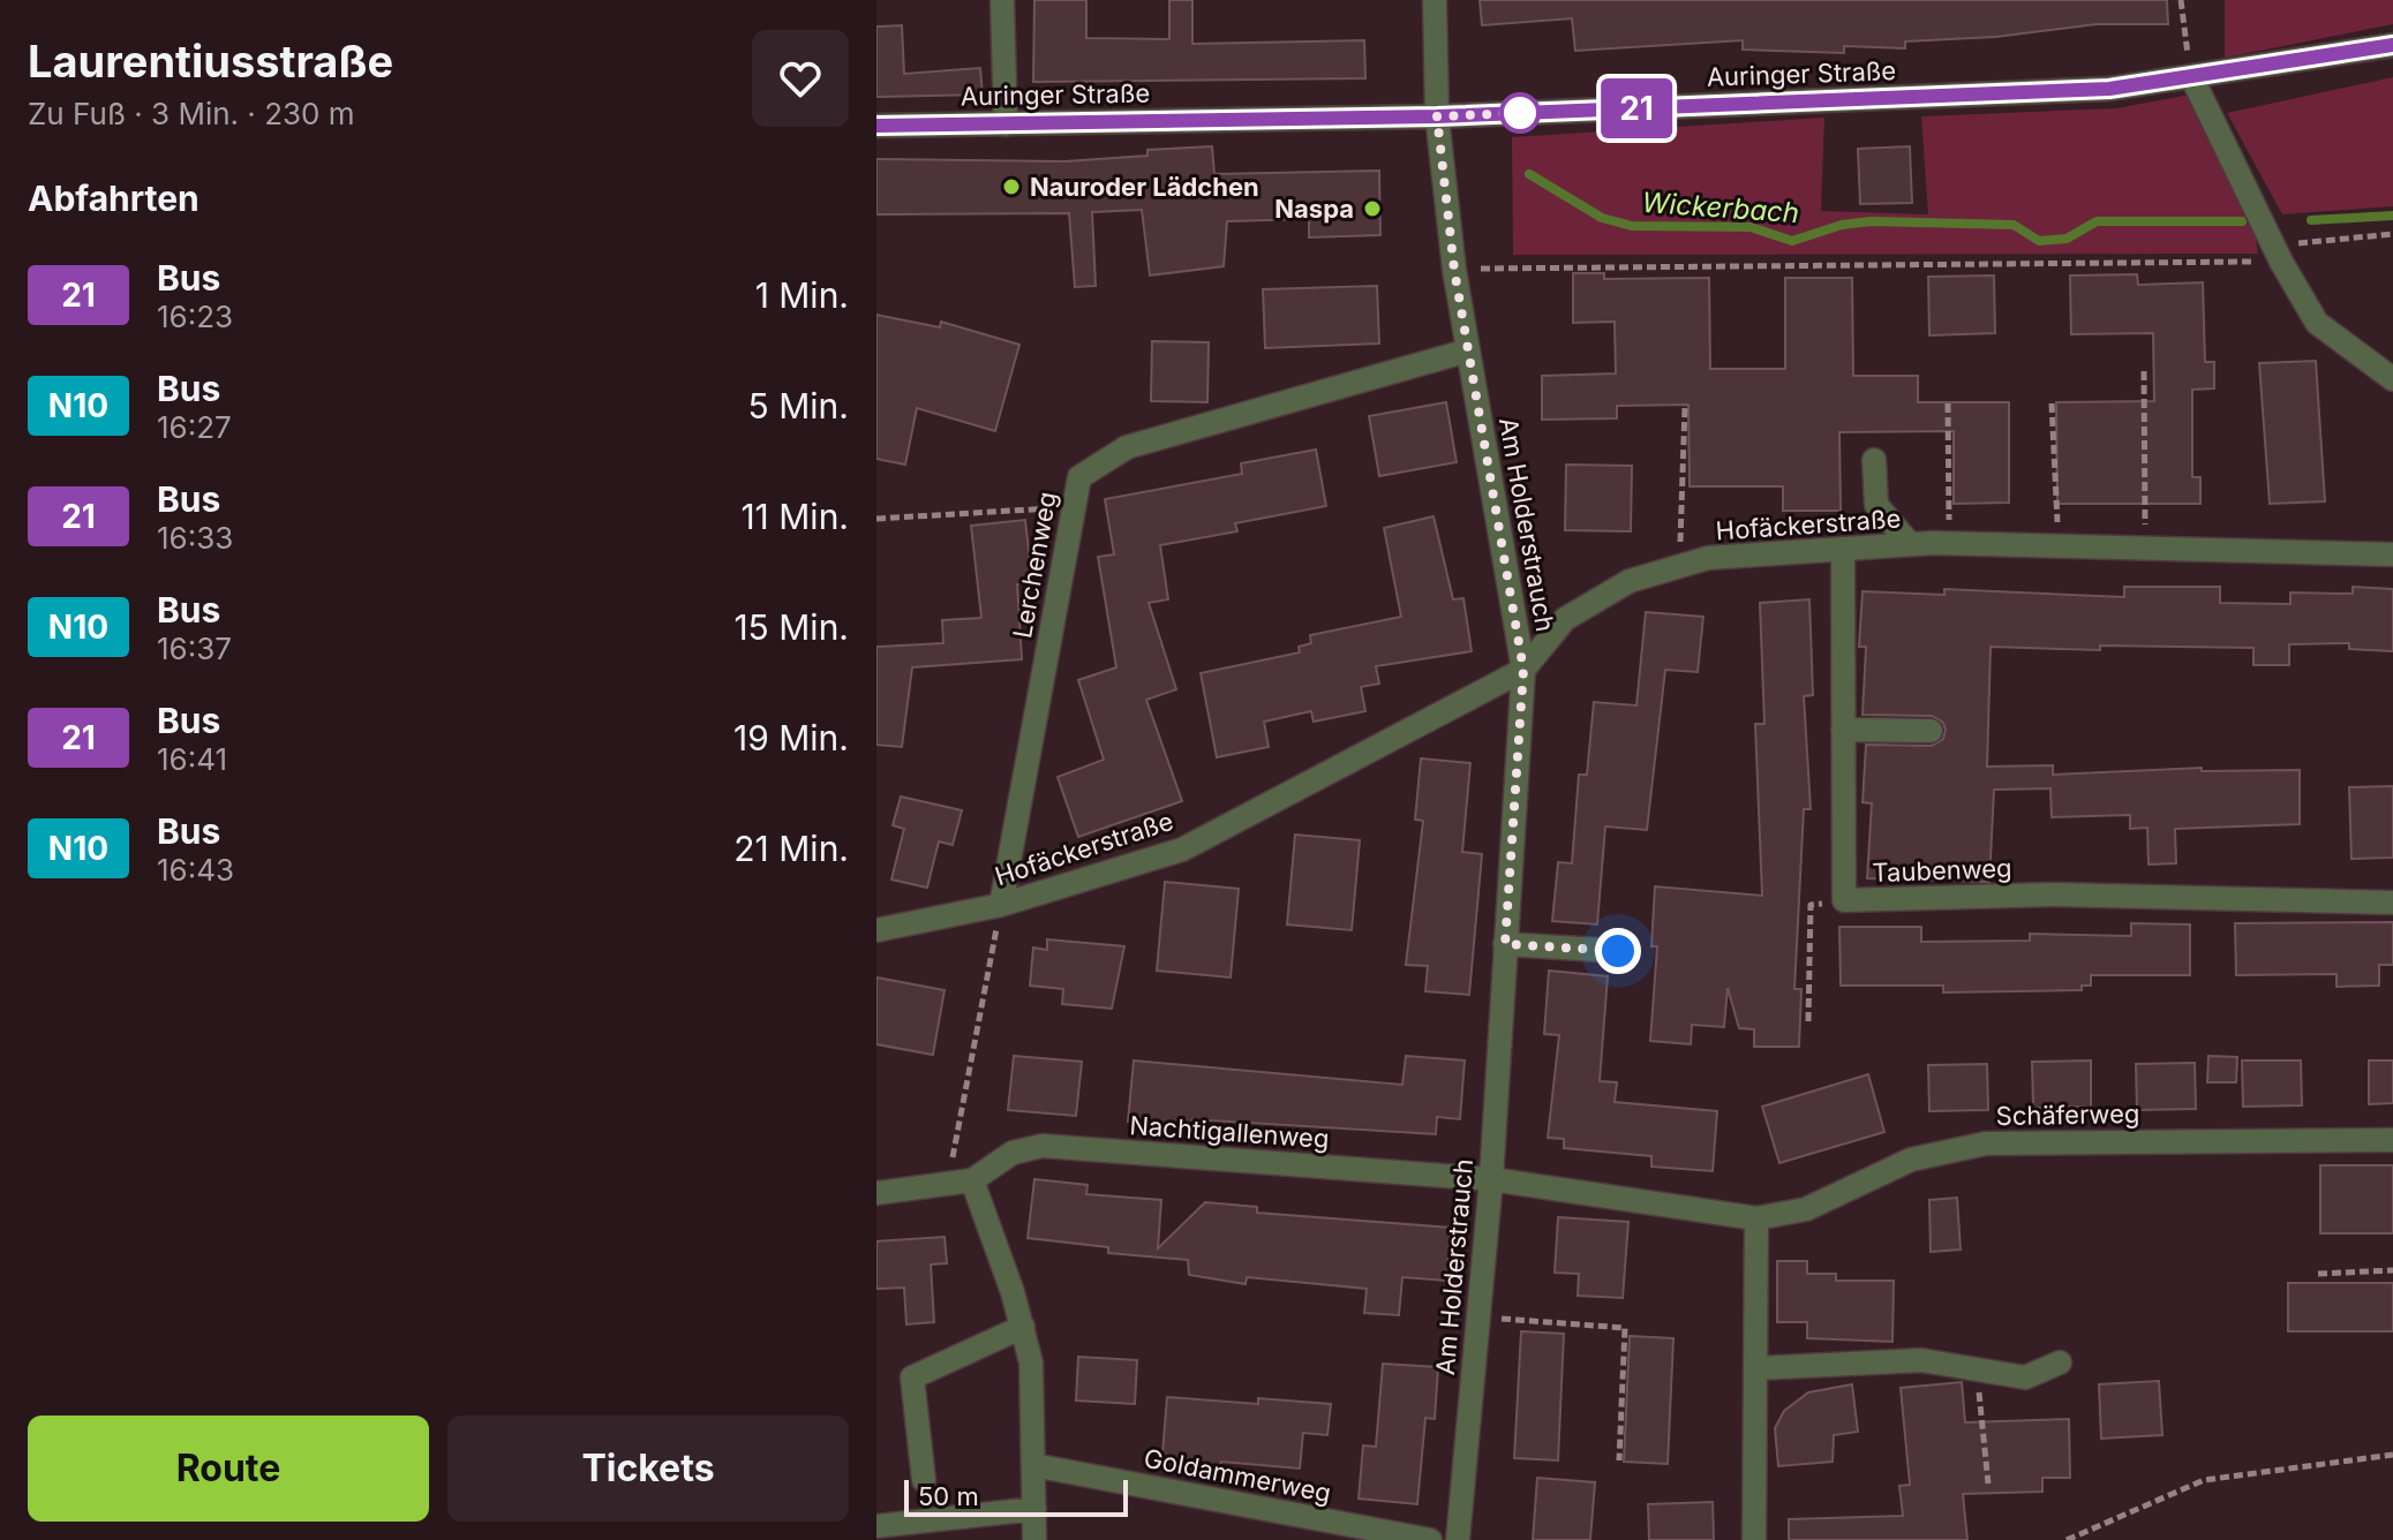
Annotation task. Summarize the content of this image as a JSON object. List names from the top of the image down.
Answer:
{
  "streets": {
    "street": [
      "Auringer Straße",
      "Am Holderstrauch",
      "Hofäckerstraße",
      "Lerchenweg",
      "Taubenweg",
      "Schäferweg",
      "Nachtigallenweg",
      "Goldammerweg"
    ]
  },
  "crossings": [
    ["Auringer Straße", "Am Holderstrauch"],
    ["Am Holderstrauch", "Hofäckerstraße"],
    ["Am Holderstrauch", "Lerchenweg"],
    ["Am Holderstrauch", "Schäferweg"],
    ["Am Holderstrauch", "Nachtigallenweg"],
    ["Hofäckerstraße", "Lerchenweg"],
    ["Hofäckerstraße", "Taubenweg"],
    ["Schäferweg", "Nachtigallenweg"]
  ],
  "water": ["Wickerbach"],
  "places": ["Nauroder Lädchen", "Naspa"],
  "lines": ["bus line 21"],
  "scale_bar": "50 m",
  "page": {
    "heading": [
      ["Laurentiusstraße", "Zu Fuß · 3 Min. · 230 m"],
      "Abfahrten"
    ],
    "on_map": "21",
    "list": [
      {
        "mark": "21",
        "name": "Bus",
        "note": "16:23",
        "value": "1 Min."
      },
      {
        "mark": "N10",
        "name": "Bus",
        "note": "16:27",
        "value": "5 Min."
      },
      {
        "mark": "21",
        "name": "Bus",
        "note": "16:33",
        "value": "11 Min."
      },
      {
        "mark": "N10",
        "name": "Bus",
        "note": "16:37",
        "value": "15 Min."
      },
      {
        "mark": "21",
        "name": "Bus",
        "note": "16:41",
        "value": "19 Min."
      },
      {
        "mark": "N10",
        "name": "Bus",
        "note": "16:43",
        "value": "21 Min."
      }
    ],
    "buttons": ["Route", "Tickets"],
    "scale": "50 m"
  }
}
